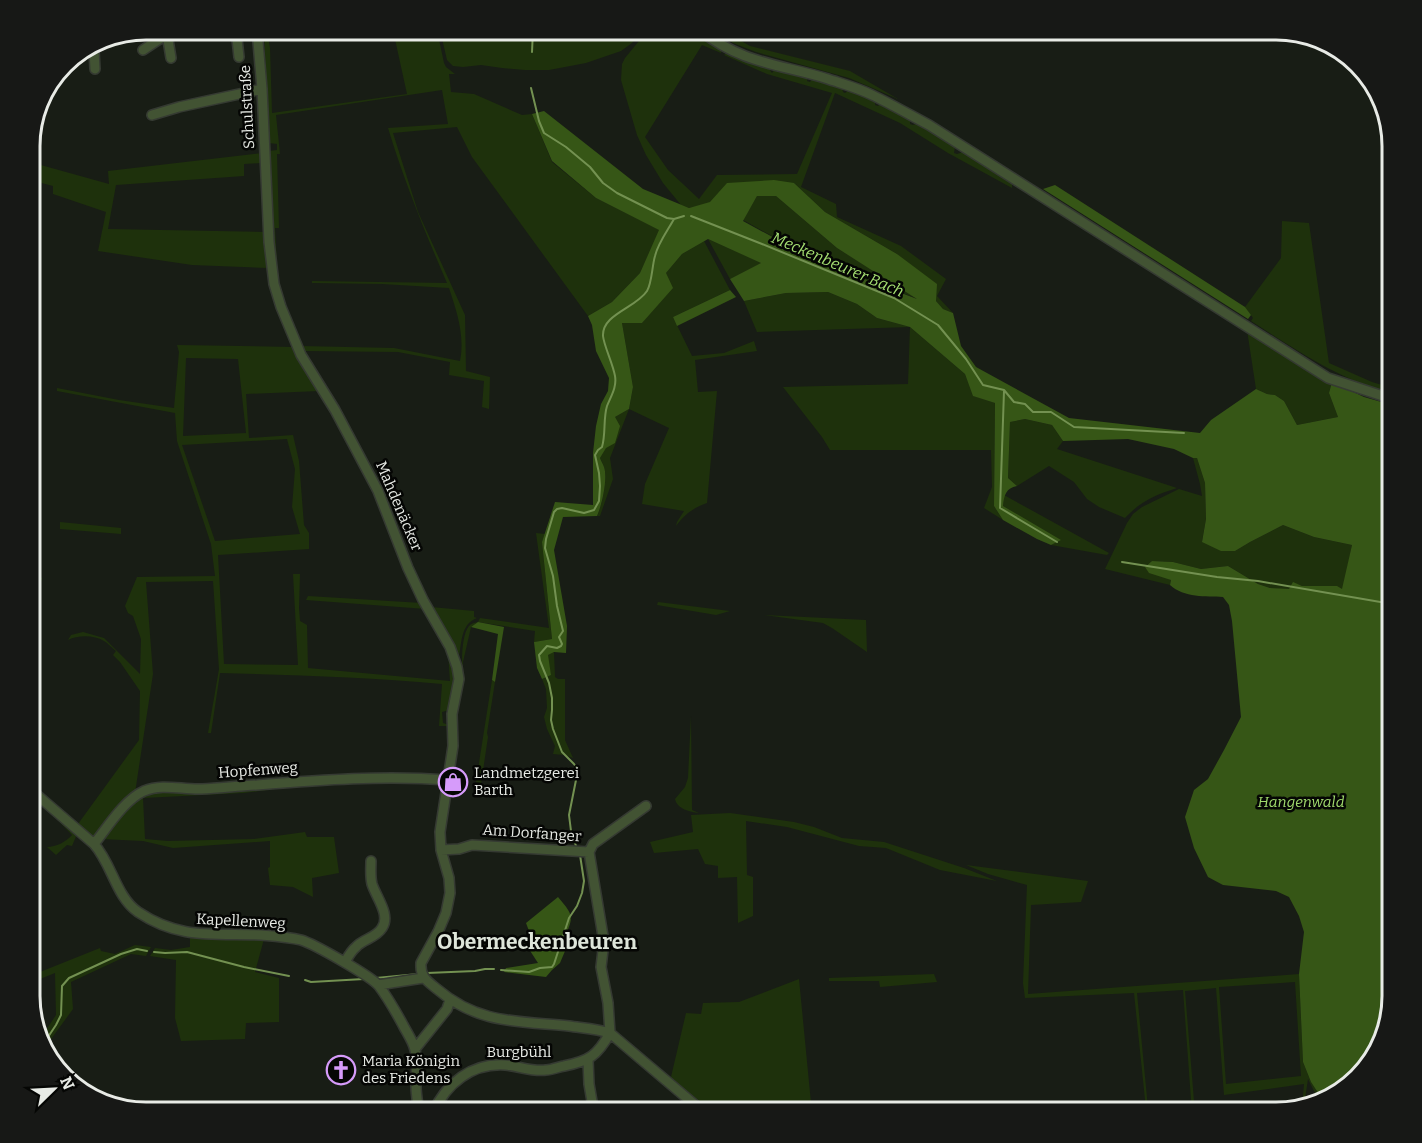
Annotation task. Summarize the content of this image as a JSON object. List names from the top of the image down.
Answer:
{
  "streets": {
    "street": [
      "Schulstraße",
      "Mahdenäcker",
      "Hopfenweg",
      "Am Dorfanger",
      "Kapellenweg",
      "Burgbühl"
    ]
  },
  "crossings": [
    ["Schulstraße", "Mahdenäcker"],
    ["Mahdenäcker", "Hopfenweg"],
    ["Mahdenäcker", "Am Dorfanger"],
    ["Hopfenweg", "Kapellenweg"]
  ],
  "districts": ["Obermeckenbeuren"],
  "water": ["Meckenbeurer Bach"],
  "parks": ["Hangenwald"],
  "places": {
    "shop": ["Landmetzgerei Barth"],
    "church": ["Maria Königin des Friedens"]
  },
  "north": "top right"
}
